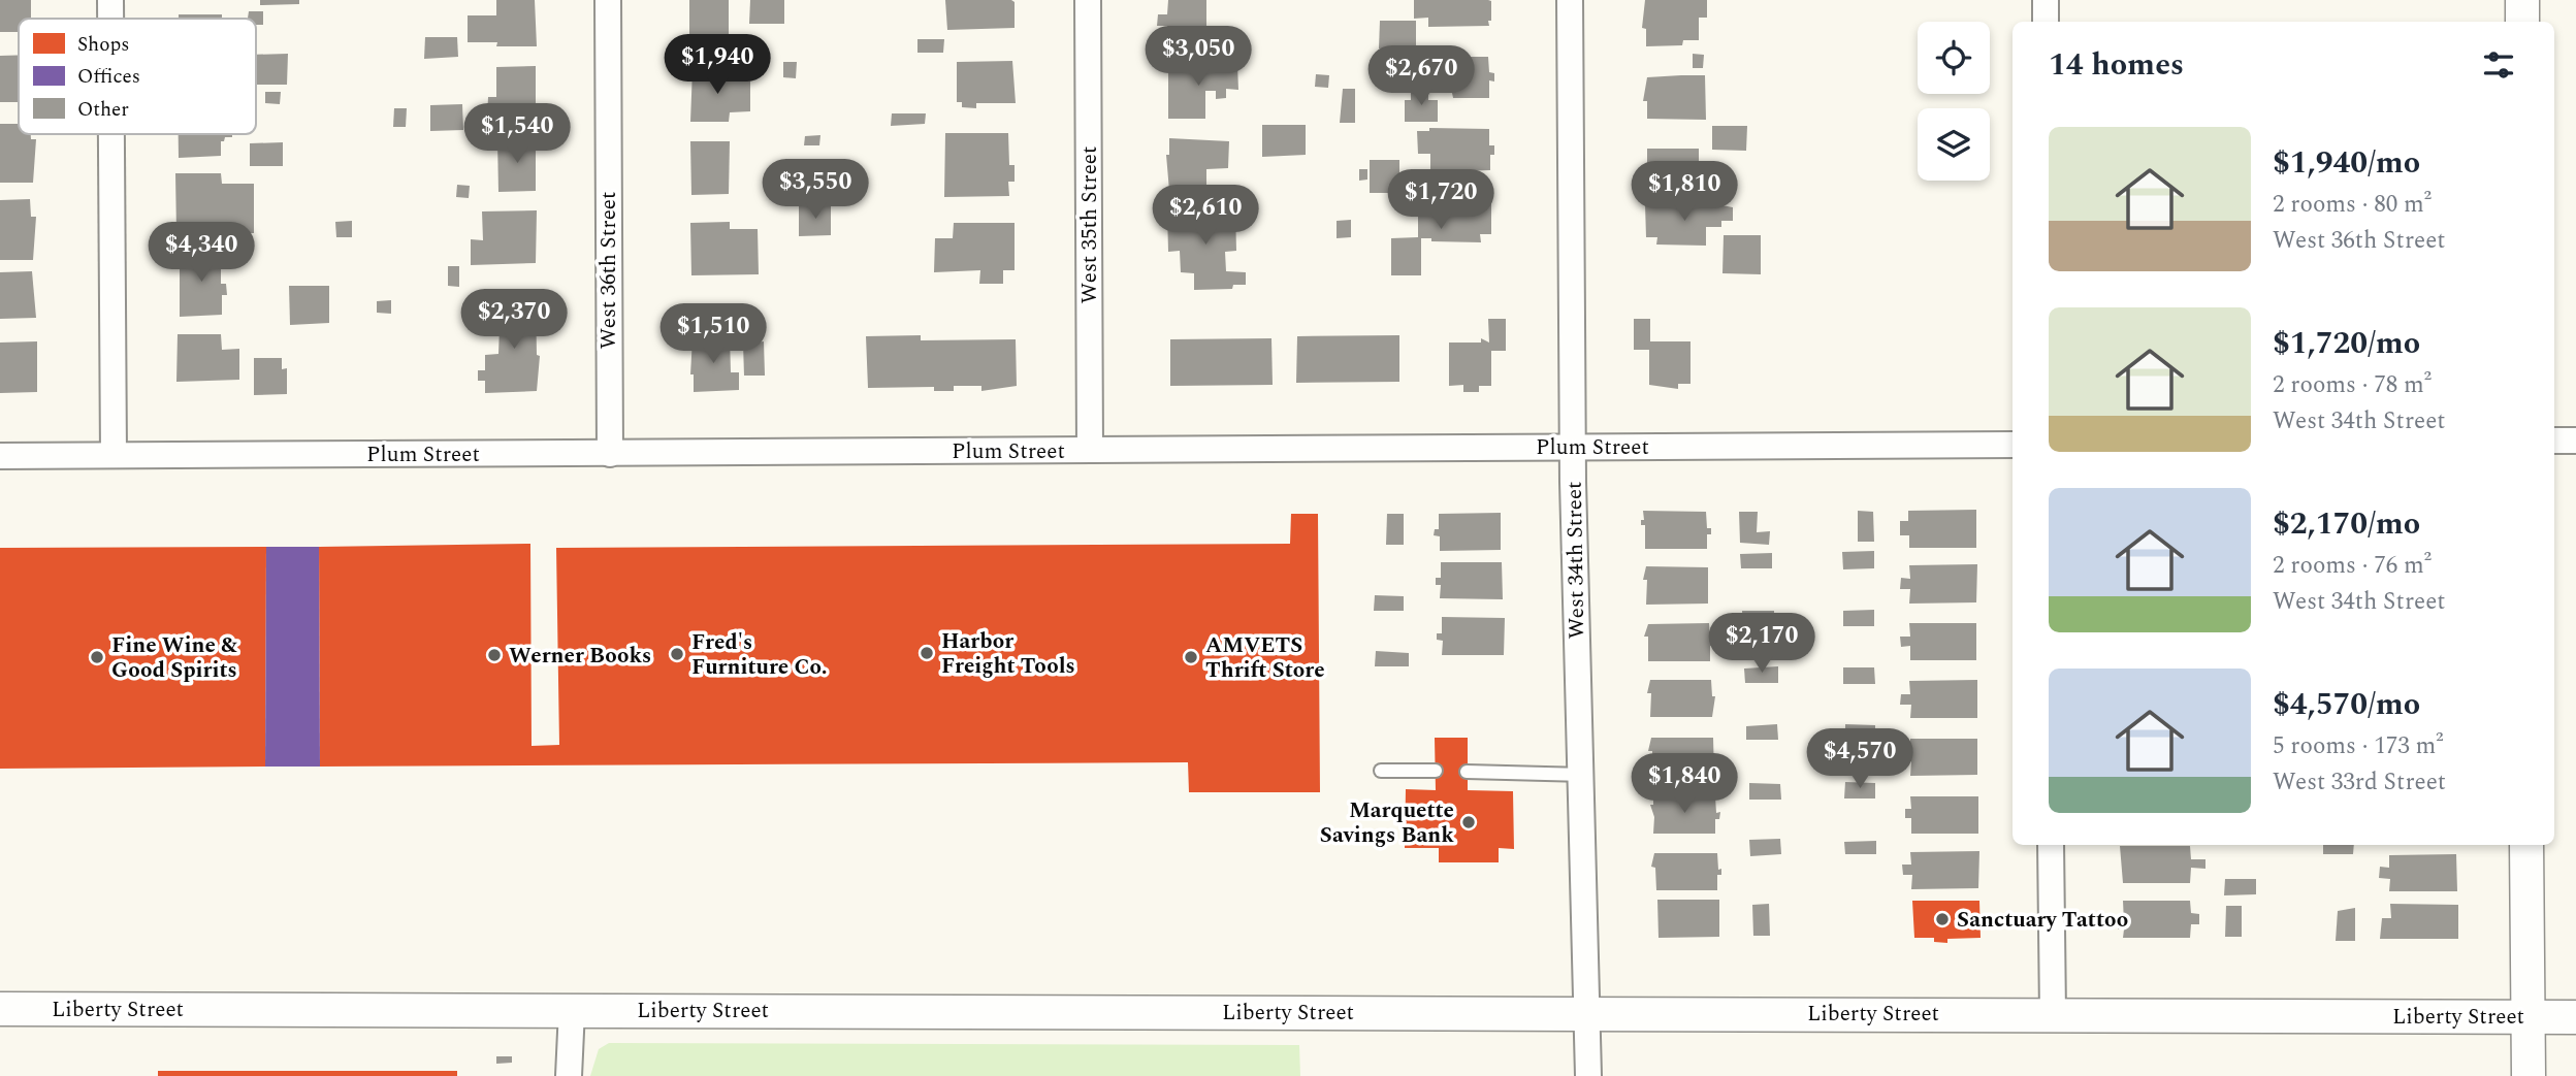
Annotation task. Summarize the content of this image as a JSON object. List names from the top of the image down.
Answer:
{
  "streets": {
    "street": [
      "West 35th Street",
      "West 36th Street",
      "Plum Street",
      "West 34th Street",
      "Liberty Street"
    ]
  },
  "crossings": [
    ["West 35th Street", "Plum Street"],
    ["West 36th Street", "Plum Street"],
    ["Plum Street", "West 34th Street"],
    ["West 34th Street", "Liberty Street"]
  ],
  "places": [
    "Harbor Freight Tools",
    "Fred's Furniture Co.",
    "Werner Books",
    "Fine Wine & Good Spirits",
    "AMVETS Thrift Store",
    "Marquette Savings Bank",
    "Sanctuary Tattoo"
  ],
  "legend": ["Shops", "Offices", "Other"],
  "page": {
    "heading": "14 homes",
    "price": [
      "$3,050",
      "$1,940",
      "$2,670",
      "$1,540",
      "$3,550",
      "$1,810",
      "$1,720",
      "$2,610",
      "$4,340",
      "$2,370",
      "$1,510",
      "$2,170",
      "$4,570",
      "$1,840"
    ],
    "list": [
      {
        "name": "$1,940/mo",
        "note": "2 rooms · 80 m² · West 36th Street"
      },
      {
        "name": "$1,720/mo",
        "note": "2 rooms · 78 m² · West 34th Street"
      },
      {
        "name": "$2,170/mo",
        "note": "2 rooms · 76 m² · West 34th Street"
      },
      {
        "name": "$4,570/mo",
        "note": "5 rooms · 173 m² · West 33rd Street"
      }
    ]
  }
}
